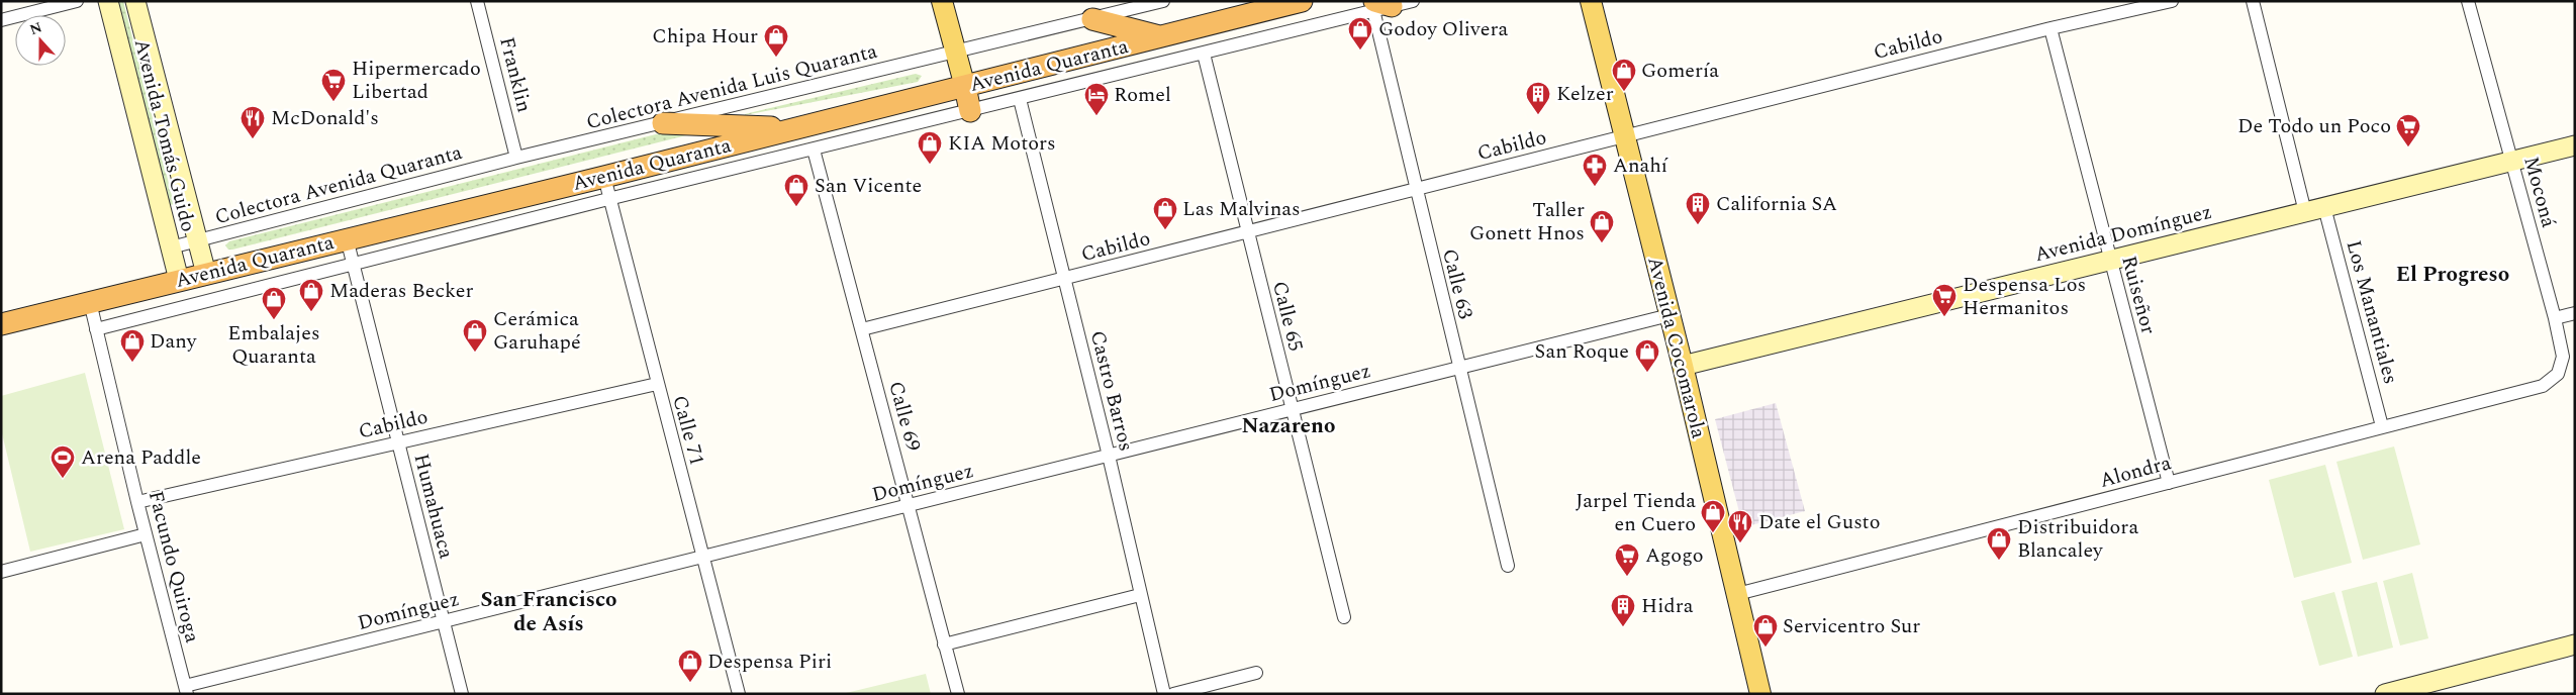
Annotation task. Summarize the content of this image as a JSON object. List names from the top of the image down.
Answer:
{
  "streets": {
    "highway": ["Avenida Quaranta"],
    "main road": ["Avenida Tomás Guido", "Avenida Domínguez", "Avenida Cocomarola"],
    "street": [
      "Cabildo",
      "Franklin",
      "Colectora Avenida Luis Quaranta",
      "Colectora Avenida Quaranta",
      "Moconá",
      "Calle 63",
      "Ruiseñor",
      "Los Manantiales",
      "Calle 65",
      "Domínguez",
      "Castro Barros",
      "Calle 69",
      "Calle 71",
      "Alondra",
      "Humahuaca",
      "Facundo Quiroga"
    ]
  },
  "crossings": [
    ["Cabildo", "Calle 63"],
    ["Cabildo", "Ruiseñor"],
    ["Cabildo", "Calle 65"],
    ["Cabildo", "Avenida Cocomarola"],
    ["Cabildo", "Castro Barros"],
    ["Cabildo", "Calle 69"],
    ["Cabildo", "Calle 71"],
    ["Cabildo", "Humahuaca"],
    ["Cabildo", "Facundo Quiroga"],
    ["Avenida Quaranta", "Avenida Tomás Guido"],
    ["Avenida Quaranta", "Calle 71"],
    ["Avenida Quaranta", "Humahuaca"],
    ["Avenida Quaranta", "Facundo Quiroga"],
    ["Franklin", "Colectora Avenida Luis Quaranta"],
    ["Franklin", "Colectora Avenida Quaranta"],
    ["Colectora Avenida Luis Quaranta", "Colectora Avenida Quaranta"],
    ["Avenida Tomás Guido", "Colectora Avenida Quaranta"],
    ["Moconá", "Avenida Domínguez"],
    ["Moconá", "Alondra"],
    ["Avenida Domínguez", "Ruiseñor"],
    ["Avenida Domínguez", "Los Manantiales"],
    ["Avenida Domínguez", "Avenida Cocomarola"],
    ["Calle 63", "Domínguez"],
    ["Ruiseñor", "Alondra"],
    ["Los Manantiales", "Alondra"],
    ["Calle 65", "Domínguez"],
    ["Avenida Cocomarola", "Domínguez"],
    ["Avenida Cocomarola", "Alondra"],
    ["Domínguez", "Castro Barros"],
    ["Domínguez", "Calle 69"],
    ["Domínguez", "Calle 71"],
    ["Domínguez", "Humahuaca"],
    ["Domínguez", "Facundo Quiroga"]
  ],
  "districts": ["El Progreso", "Nazareno", "San Francisco de Asís"],
  "places": {
    "shop": [
      "Godoy Olivera",
      "Chipa Hour",
      "Gomería",
      "KIA Motors",
      "San Vicente",
      "Las Malvinas",
      "Taller Gonett Hnos",
      "Maderas Becker",
      "Embalajes Quaranta",
      "Cerámica Garuhapé",
      "Dany",
      "San Roque",
      "Jarpel Tienda en Cuero",
      "Distribuidora Blancaley",
      "Servicentro Sur",
      "Despensa Piri"
    ],
    "supermarket": [
      "Hipermercado Libertad",
      "De Todo un Poco",
      "Despensa Los Hermanitos",
      "Agogo"
    ],
    "building": ["Kelzer", "California SA", "Hidra"],
    "hotel": ["Romel"],
    "restaurant": ["McDonald's", "Date el Gusto"],
    "pharmacy": ["Anahí"],
    "sports": ["Arena Paddle"]
  },
  "north": "top"
}
